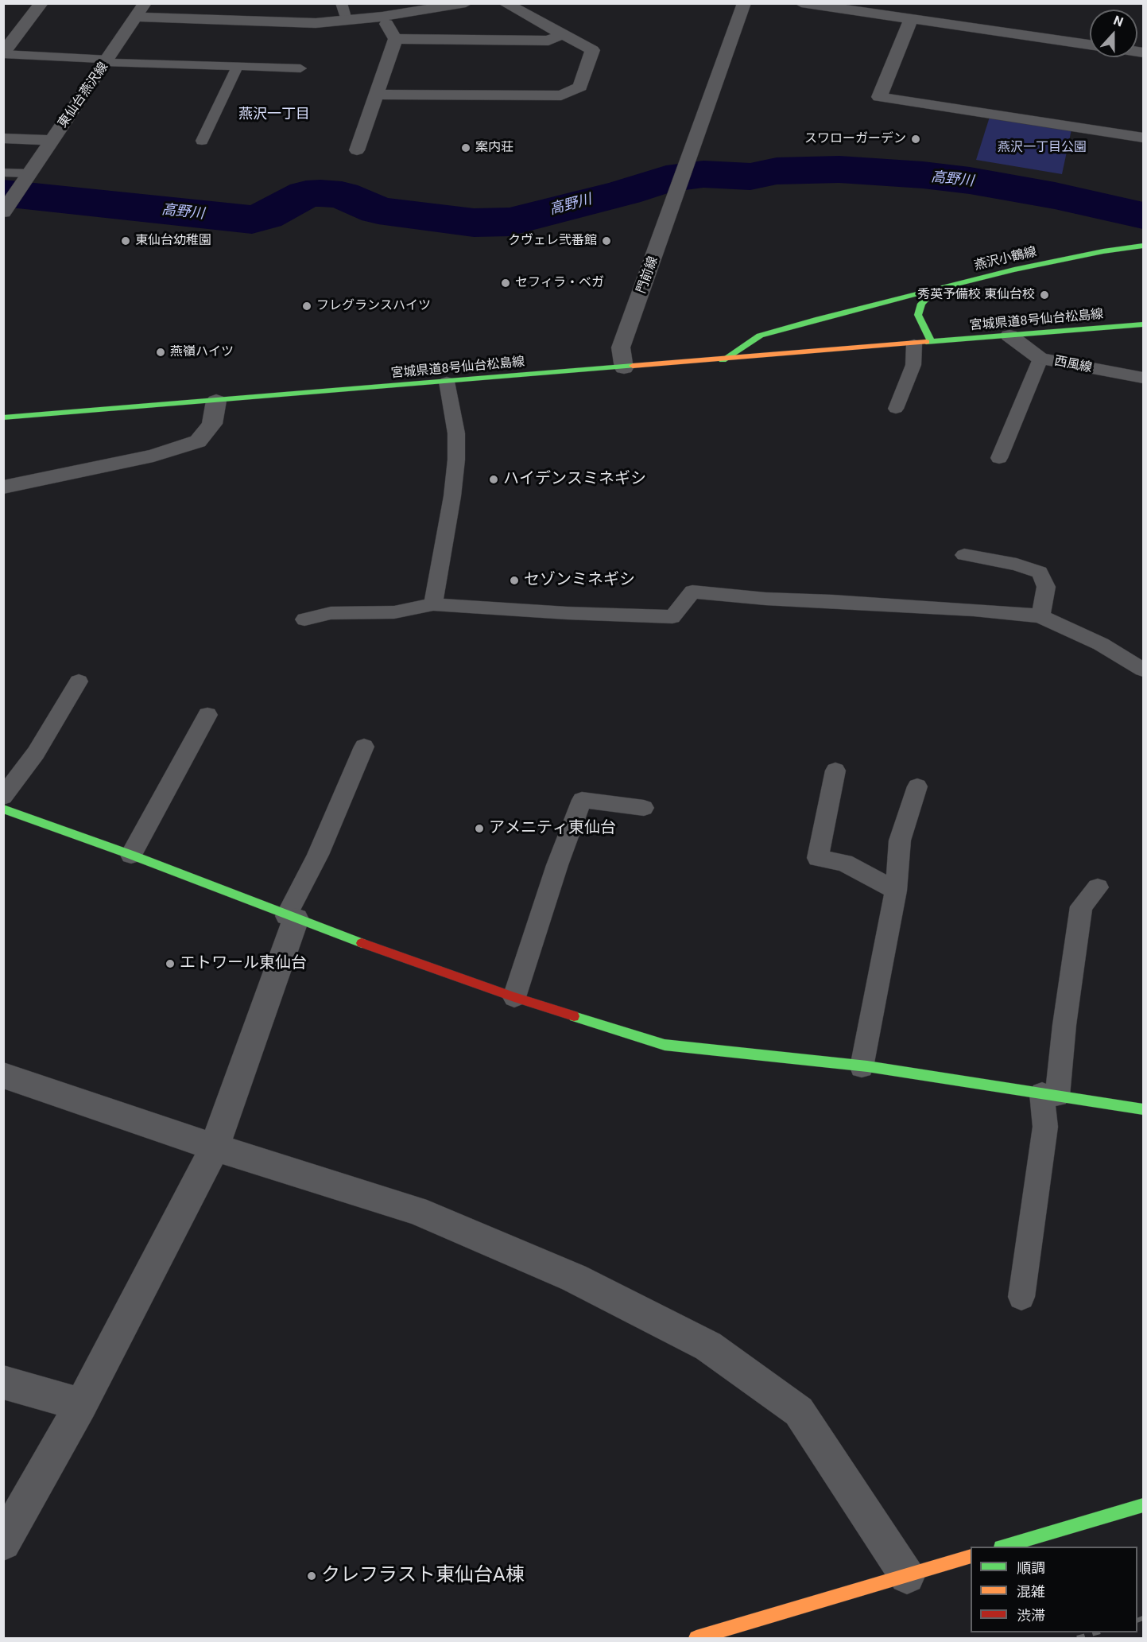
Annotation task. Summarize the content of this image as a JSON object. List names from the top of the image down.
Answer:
{
  "streets": {
    "street": [
      "東仙台燕沢線",
      "燕沢小鶴線",
      "門前線",
      "宮城県道8号仙台松島線",
      "西風線"
    ]
  },
  "crossings": [
    ["燕沢小鶴線", "宮城県道8号仙台松島線"],
    ["門前線", "宮城県道8号仙台松島線"],
    ["宮城県道8号仙台松島線", "西風線"]
  ],
  "districts": ["燕沢一丁目"],
  "water": ["高野川"],
  "parks": ["燕沢一丁目公園"],
  "places": [
    "スワローガーデン",
    "案内荘",
    "東仙台幼稚園",
    "クヴェレ弐番館",
    "セフィラ・ベガ",
    "秀英予備校 東仙台校",
    "フレグランスハイツ",
    "燕嶺ハイツ",
    "ハイデンスミネギシ",
    "セゾンミネギシ",
    "アメニティ東仙台",
    "エトワール東仙台",
    "クレフラスト東仙台A棟"
  ],
  "legend": ["順調", "混雑", "渋滞"],
  "north": "top"
}
